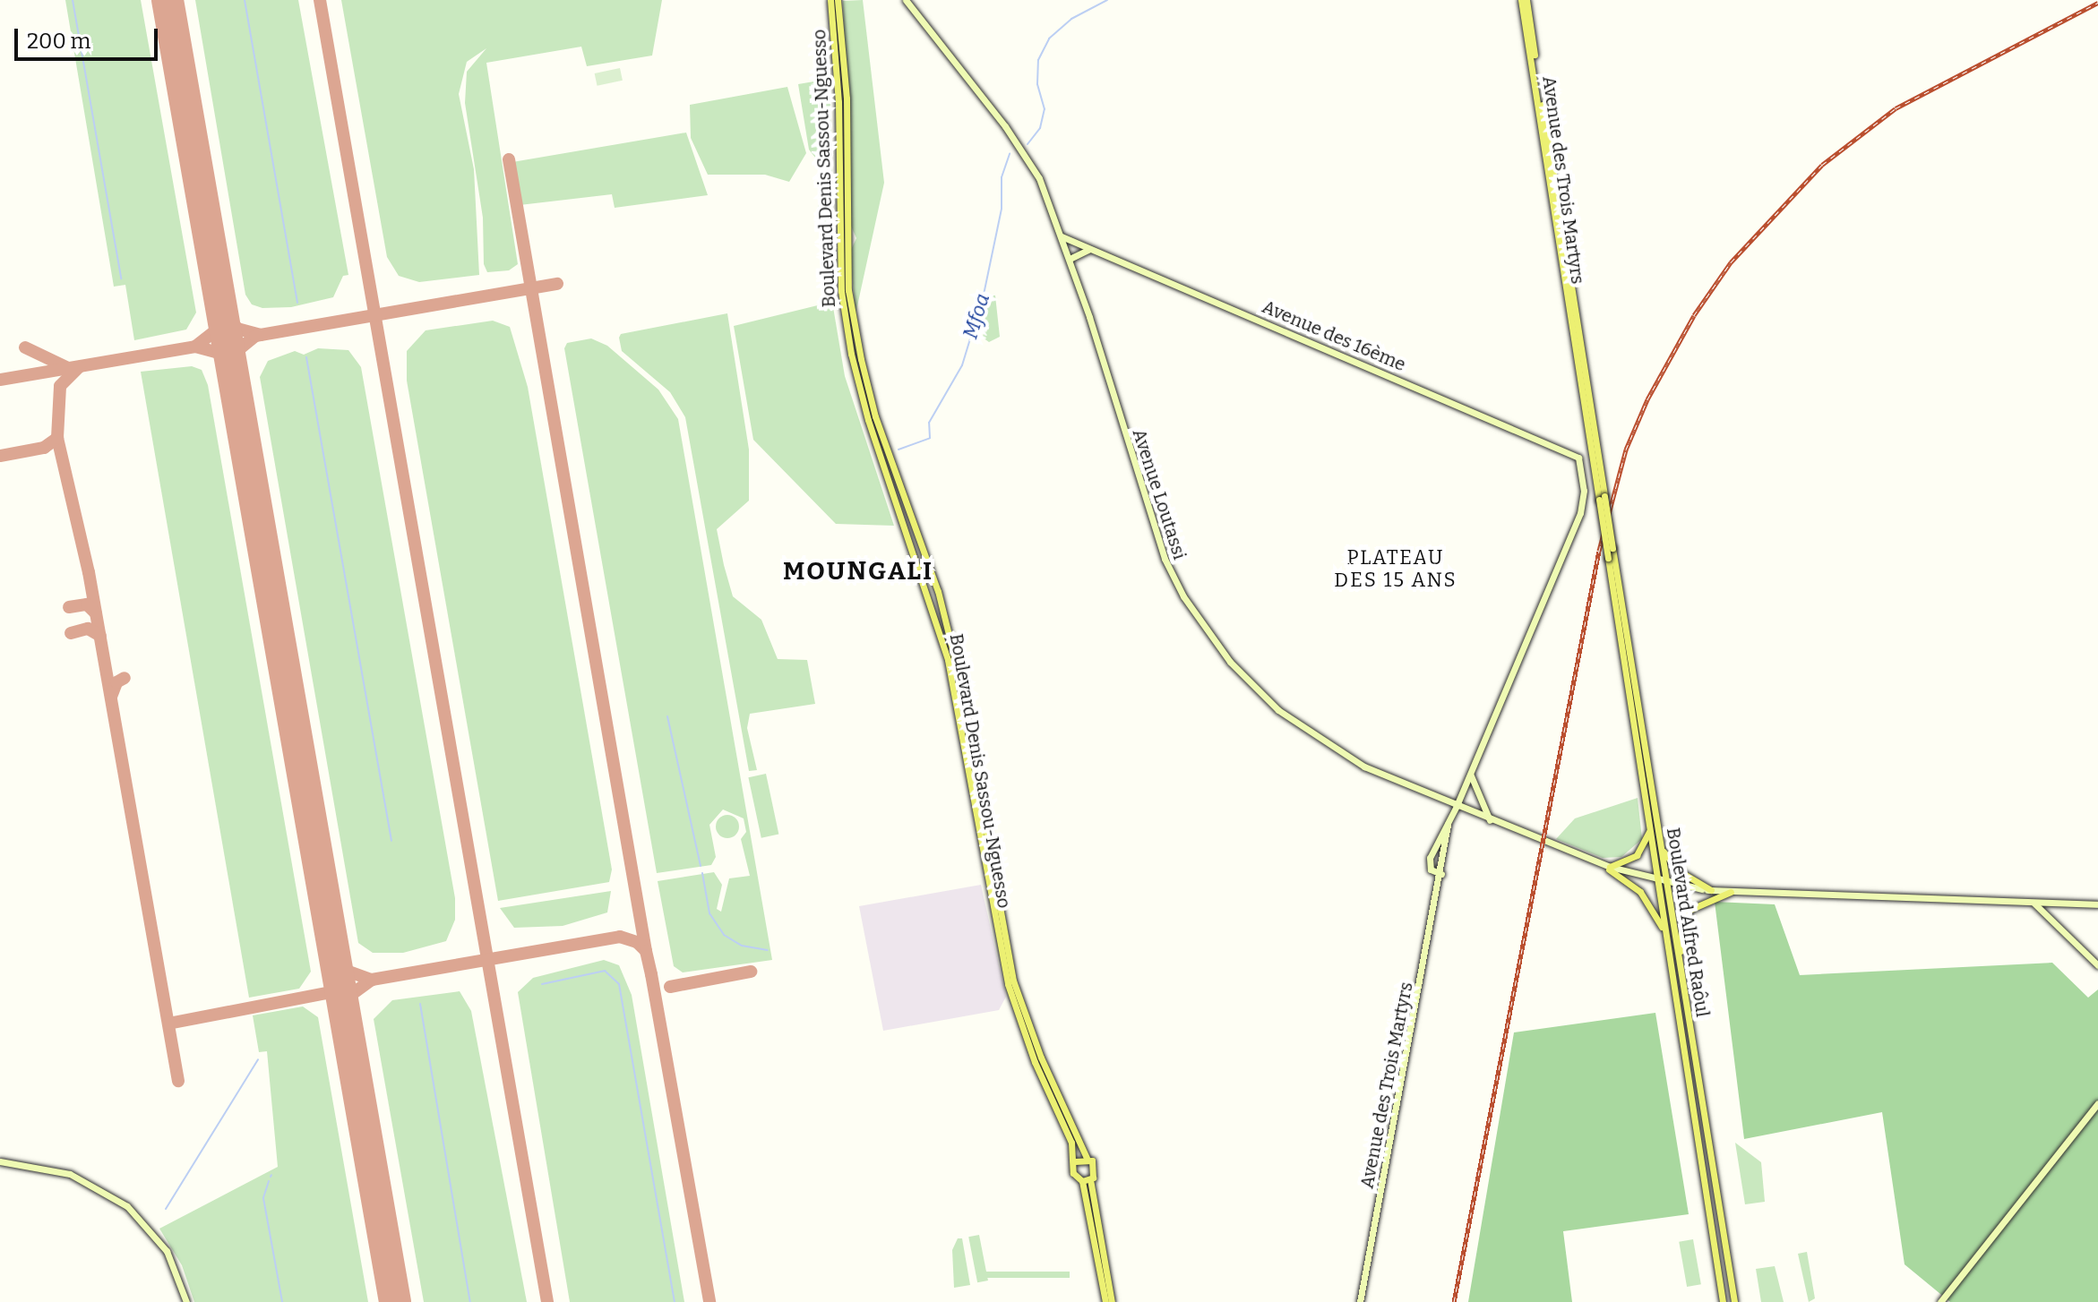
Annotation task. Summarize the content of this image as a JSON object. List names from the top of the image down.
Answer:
{
  "streets": {
    "main road": [
      "Boulevard Denis Sassou-Nguesso",
      "Avenue des Trois Martyrs",
      "Avenue des 16ème",
      "Avenue Loutassi",
      "Boulevard Alfred Raôul"
    ]
  },
  "crossings": [
    ["Avenue des Trois Martyrs", "Avenue des 16ème"],
    ["Avenue des Trois Martyrs", "Avenue Loutassi"],
    ["Avenue des Trois Martyrs", "Boulevard Alfred Raôul"],
    ["Avenue des 16ème", "Avenue Loutassi"],
    ["Avenue Loutassi", "Boulevard Alfred Raôul"]
  ],
  "districts": ["PLATEAU DES 15 ANS", "MOUNGALI"],
  "water": ["Mfoa"],
  "scale_bar": "200 m"
}
